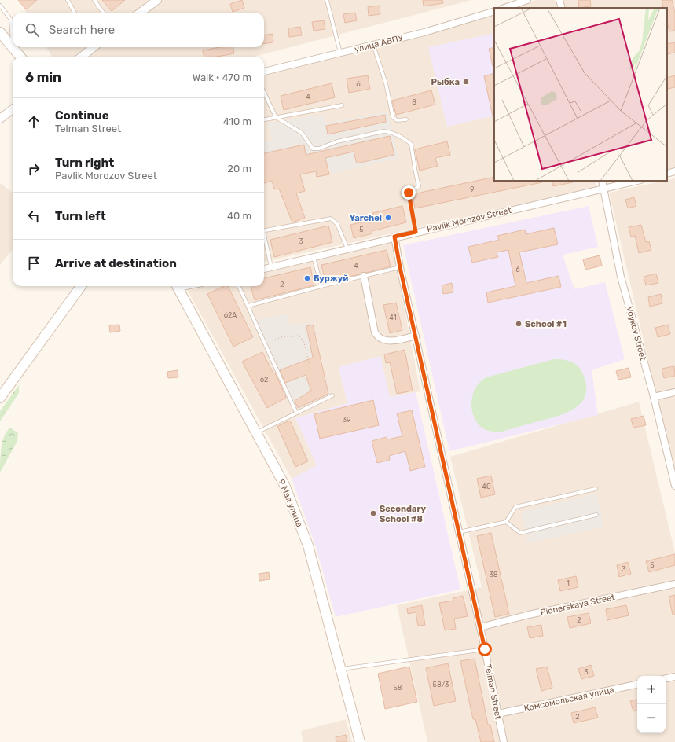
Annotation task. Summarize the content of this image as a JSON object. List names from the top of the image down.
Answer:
{
  "streets": {
    "main road": ["9 Мая улица"],
    "street": [
      "улица АВПУ",
      "Pavlik Morozov Street",
      "Voykov Street",
      "Pionerskaya Street",
      "Telman Street",
      "Комсомольская улица"
    ]
  },
  "crossings": [
    ["Pavlik Morozov Street", "Voykov Street"],
    ["Pavlik Morozov Street", "Telman Street"],
    ["Pionerskaya Street", "Telman Street"],
    ["Telman Street", "Комсомольская улица"]
  ],
  "places": [
    "Рыбка",
    "Yarche!",
    "Буржуй",
    "School #1",
    "Secondary School #8"
  ],
  "house_numbers": [
    "6",
    "4",
    "8",
    "9",
    "5",
    "3",
    "4",
    "6",
    "2",
    "62А",
    "41",
    "62",
    "39",
    "40",
    "5",
    "3",
    "38",
    "1",
    "2",
    "3",
    "58/3",
    "58",
    "2"
  ],
  "page": {
    "search": "Search here",
    "heading": ["6 min", "Walk · 470 m"],
    "list": [
      ["Continue", "Telman Street", "410 m"],
      ["Turn right", "Pavlik Morozov Street", "20 m"],
      ["Turn left", "40 m"],
      "Arrive at destination"
    ],
    "map_buttons": ["+", "−"]
  }
}
